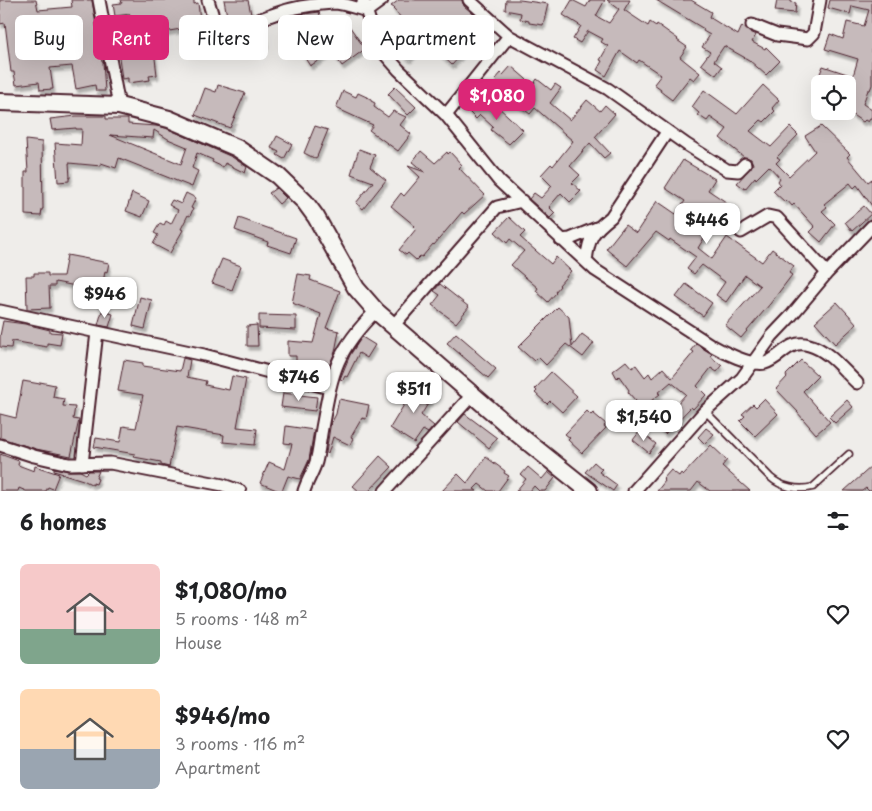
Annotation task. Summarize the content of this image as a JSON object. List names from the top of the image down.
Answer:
{
  "page": {
    "chip": [
      "Buy",
      "Rent",
      "Filters",
      "New",
      "Apartment"
    ],
    "price": [
      "$1,080",
      "$446",
      "$946",
      "$746",
      "$511",
      "$1,540"
    ],
    "heading": "6 homes",
    "list": [
      {
        "name": "$1,080/mo",
        "note": "5 rooms · 148 m² · House"
      },
      {
        "name": "$946/mo",
        "note": "3 rooms · 116 m² · Apartment"
      }
    ]
  }
}
